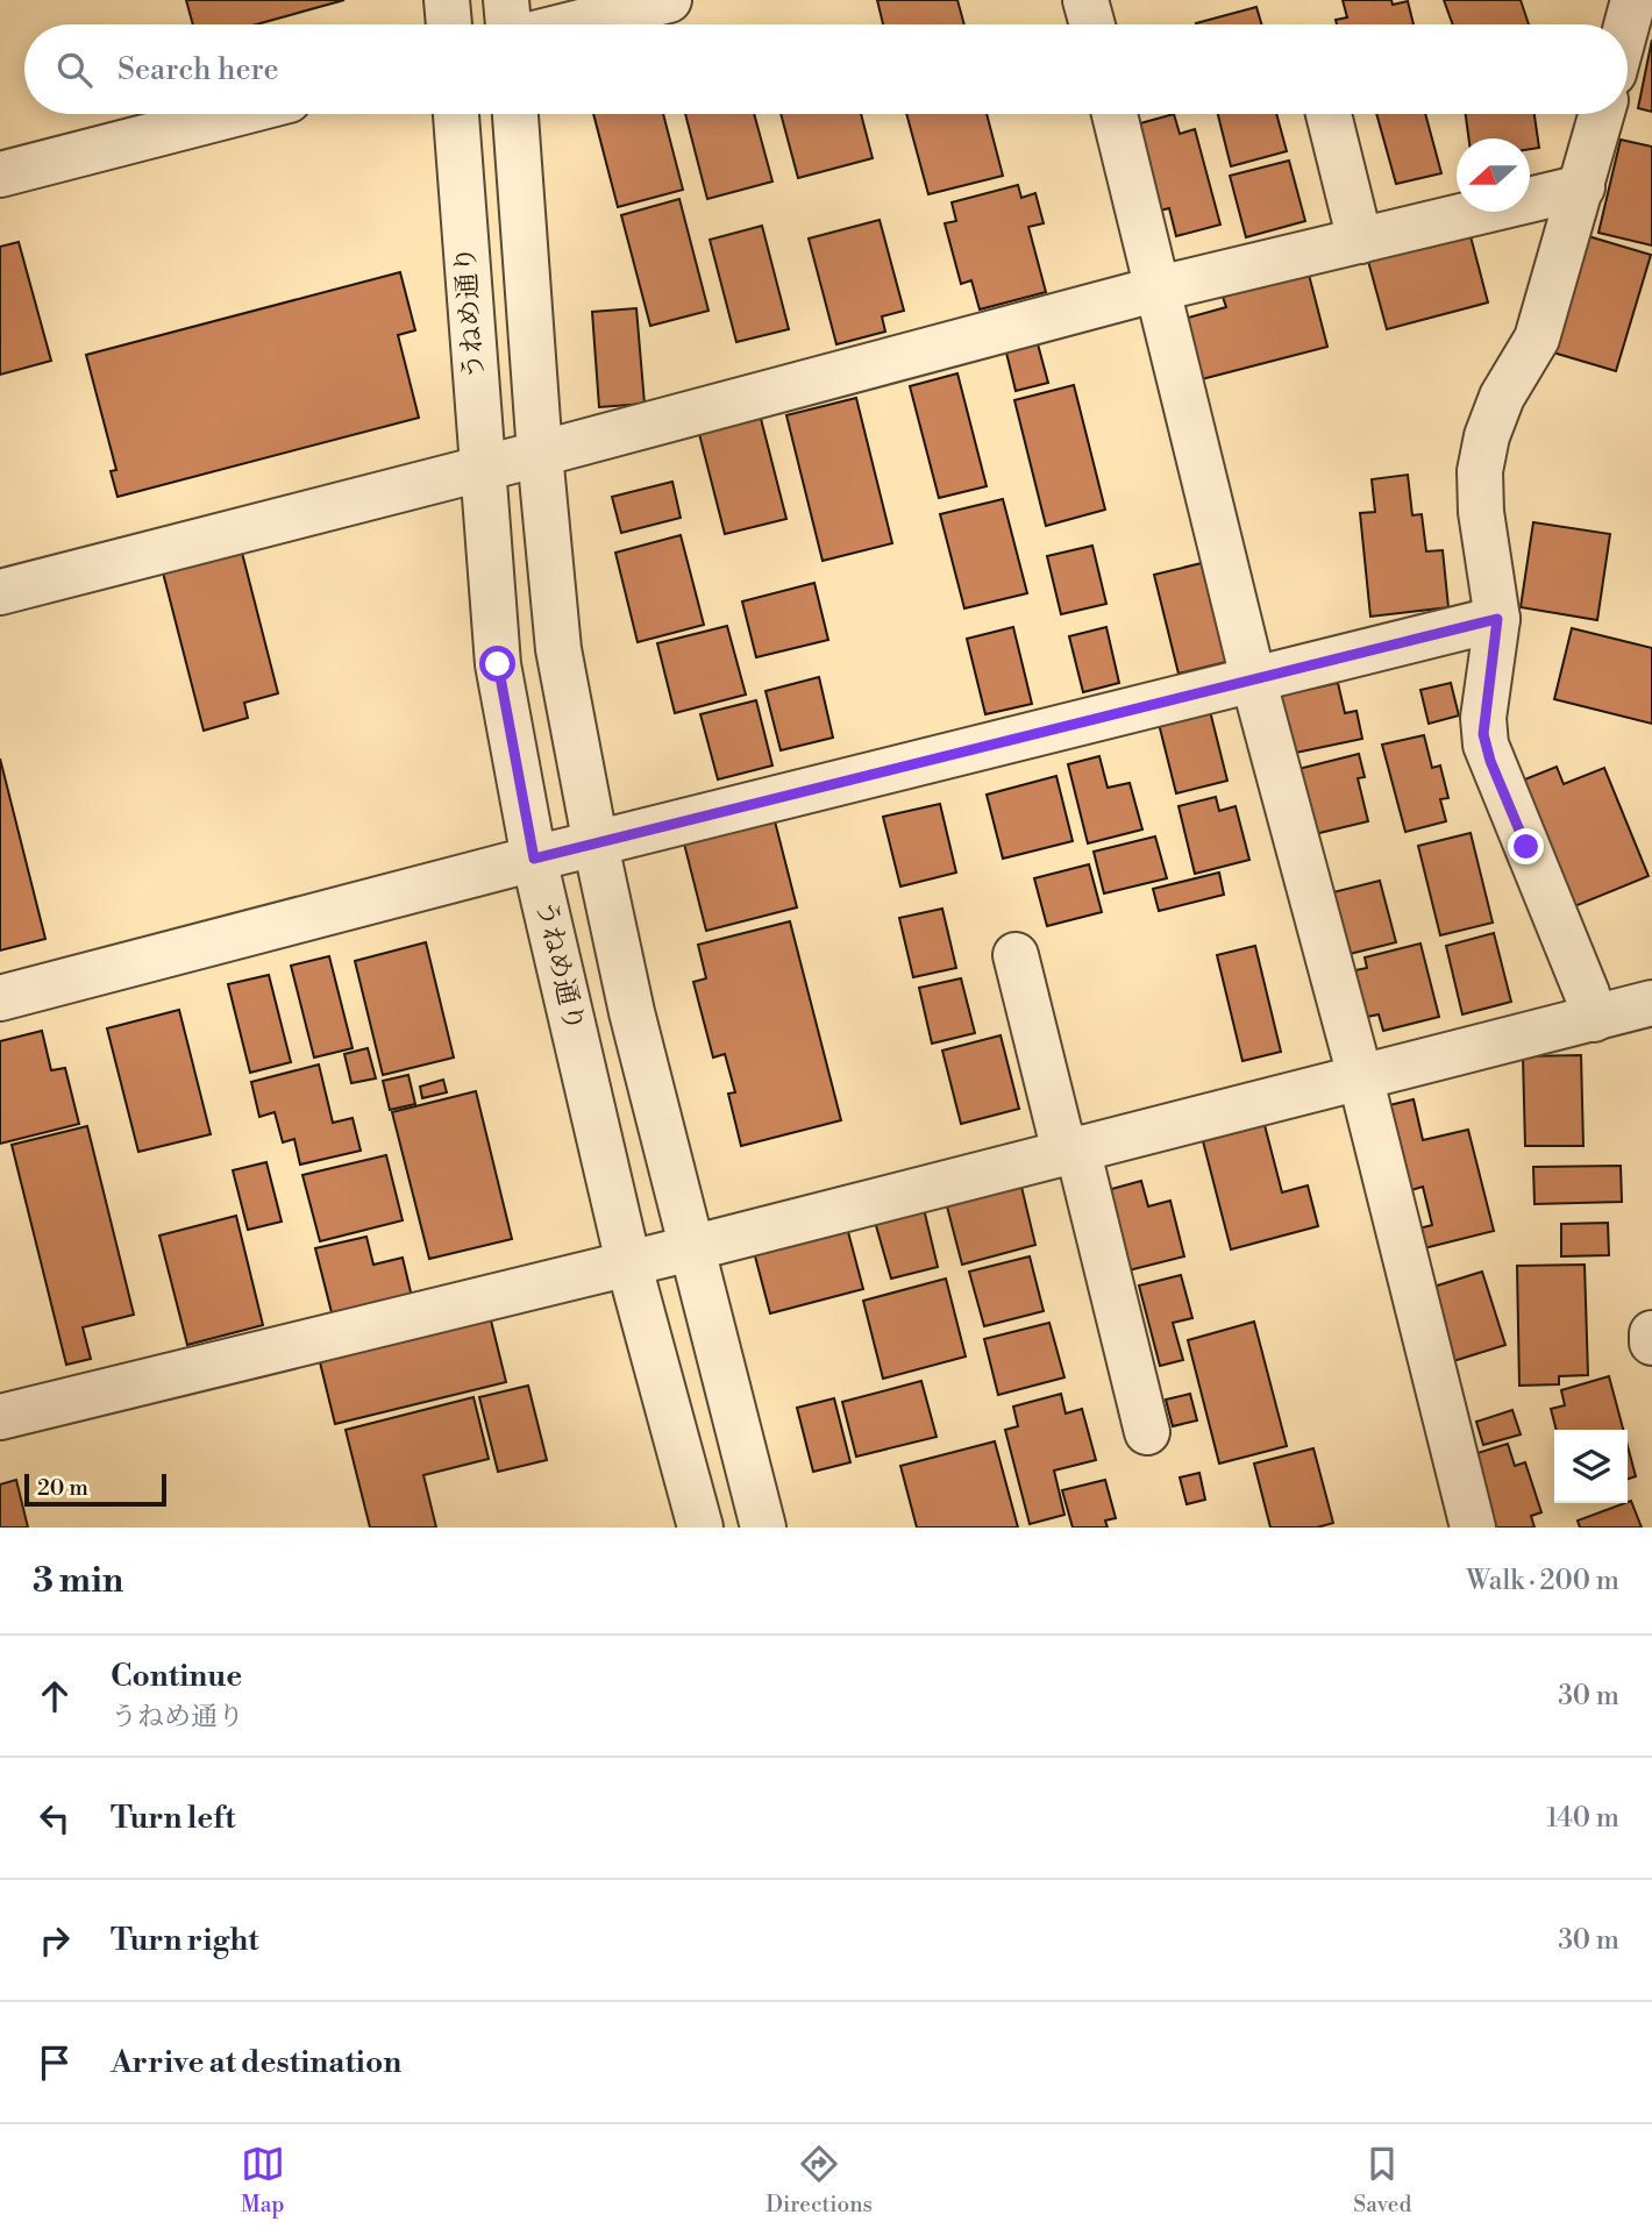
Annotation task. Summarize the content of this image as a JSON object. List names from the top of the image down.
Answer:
{
  "streets": {
    "street": ["うねめ通り"]
  },
  "scale_bar": "20 m",
  "north": "left",
  "page": {
    "search": "Search here",
    "scale": "20 m",
    "heading": ["3 min", "Walk · 200 m"],
    "list": [
      ["Continue", "うねめ通り", "30 m"],
      ["Turn left", "140 m"],
      ["Turn right", "30 m"],
      "Arrive at destination"
    ],
    "nav": ["Map", "Directions", "Saved"]
  }
}
